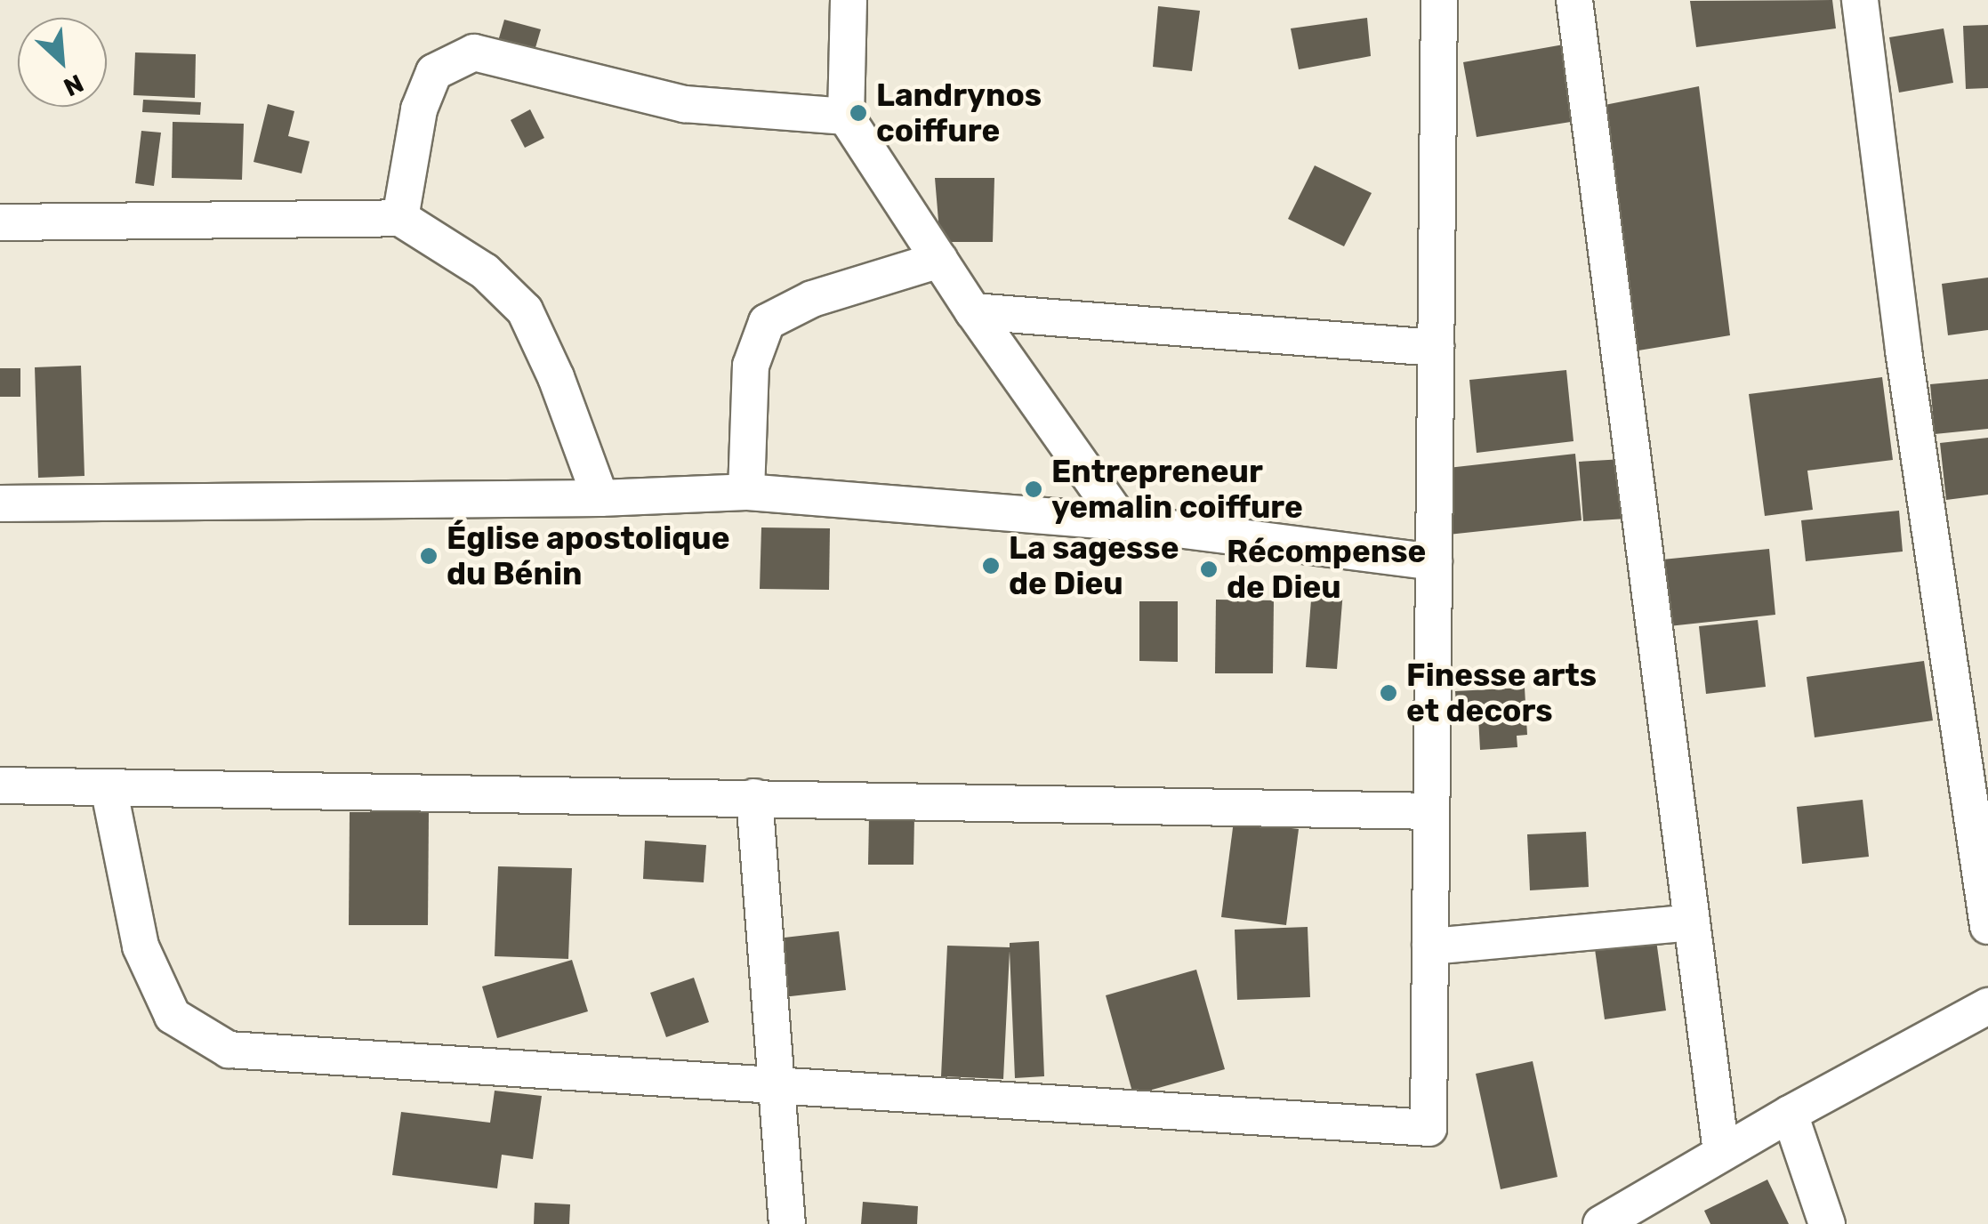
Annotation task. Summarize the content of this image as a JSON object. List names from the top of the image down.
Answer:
{
  "places": [
    "Landrynos coiffure",
    "Entrepreneur yemalin coiffure",
    "Église apostolique du Bénin",
    "La sagesse de Dieu",
    "Récompense de Dieu",
    "Finesse arts et decors"
  ],
  "north": "bottom right"
}
